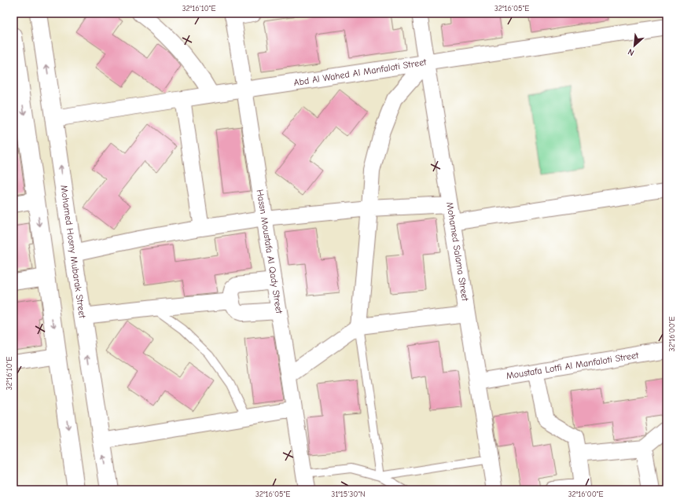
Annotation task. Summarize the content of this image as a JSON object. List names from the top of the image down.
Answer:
{
  "streets": {
    "street": [
      "Abd Al Wahed Al Manfaloti Street",
      "Mohamed Hosny Mubarak Street",
      "Hassn Moustafa Al Qady Street",
      "Mohamed Salama Street",
      "Moustafa Lotfi Al Manfaloti Street"
    ]
  },
  "crossings": [
    ["Abd Al Wahed Al Manfaloti Street", "Mohamed Hosny Mubarak Street"],
    ["Abd Al Wahed Al Manfaloti Street", "Hassn Moustafa Al Qady Street"],
    ["Abd Al Wahed Al Manfaloti Street", "Mohamed Salama Street"],
    ["Mohamed Salama Street", "Moustafa Lotfi Al Manfaloti Street"]
  ],
  "north": "bottom left",
  "coordinates": [
    "32°16'10\"E",
    "32°16'05\"E",
    "32°16'00\"E",
    "31°15'30\"N"
  ]
}
